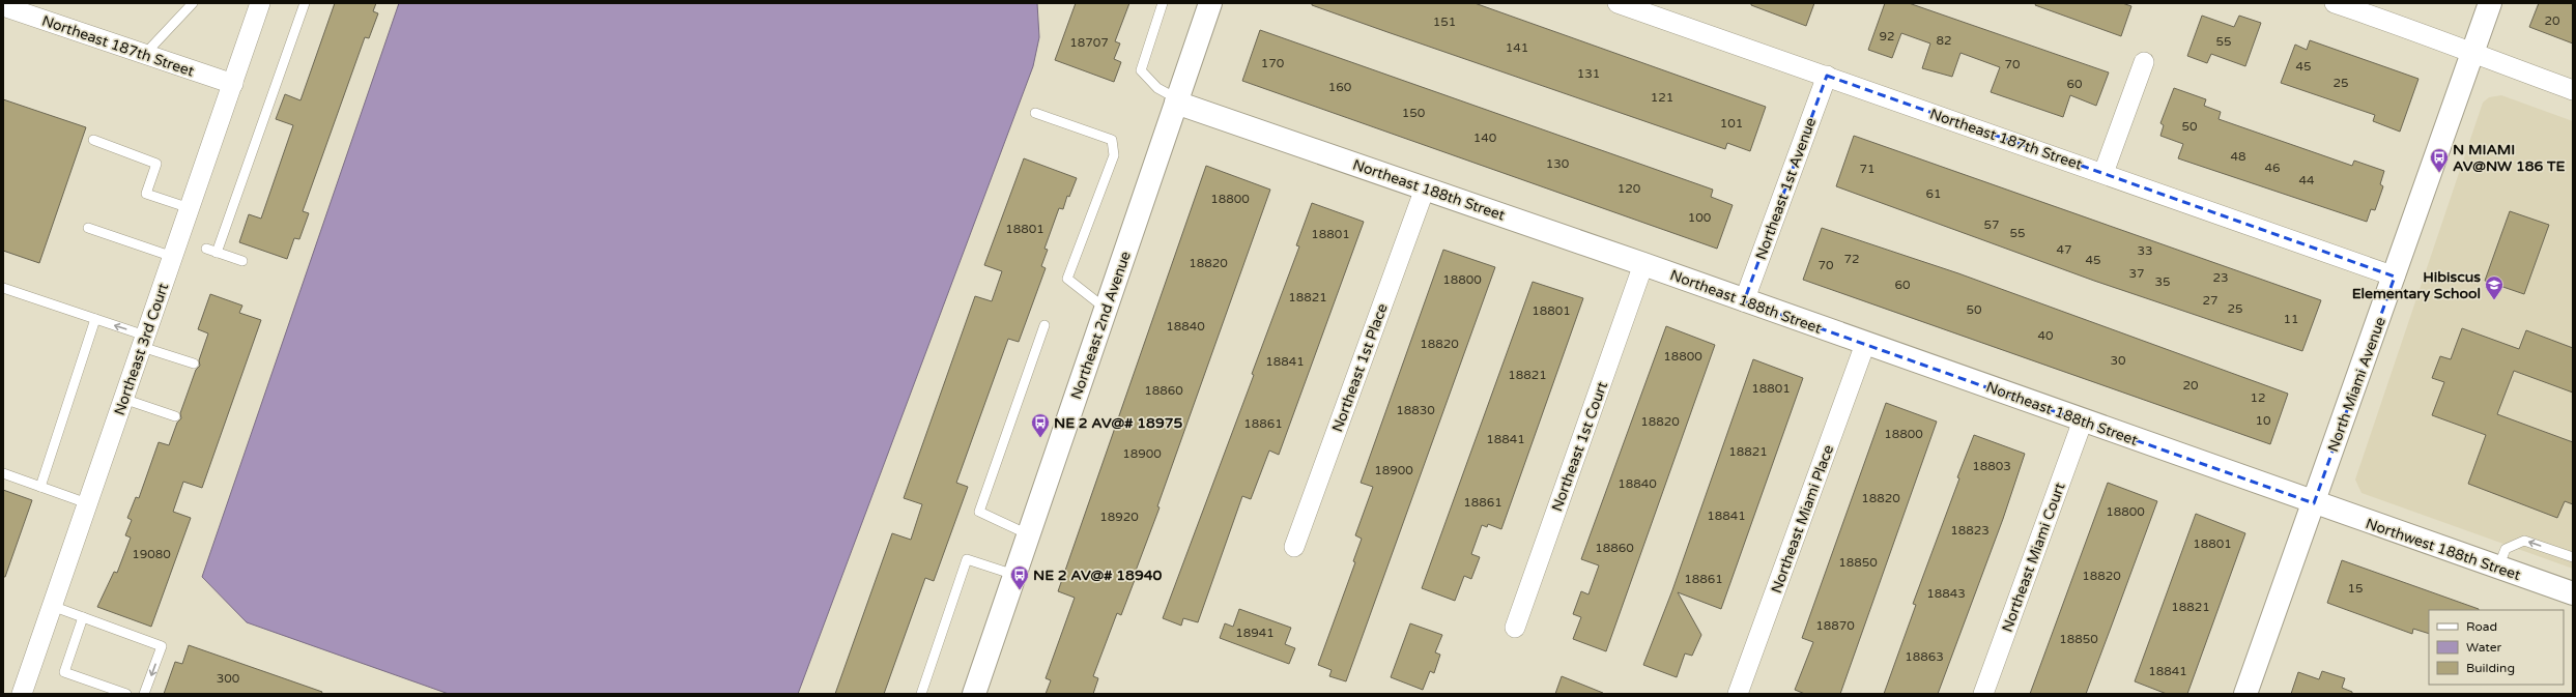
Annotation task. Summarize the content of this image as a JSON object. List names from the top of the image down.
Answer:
{
  "streets": {
    "street": [
      "Northeast 187th Street",
      "Northeast 1st Avenue",
      "Northeast 188th Street",
      "Northeast 2nd Avenue",
      "Northeast 3rd Court",
      "Northeast 1st Place",
      "North Miami Avenue",
      "Northeast 1st Court",
      "Northeast Miami Place",
      "Northwest 188th Street",
      "Northeast Miami Court"
    ]
  },
  "crossings": [
    ["Northeast 187th Street", "Northeast 1st Avenue"],
    ["Northeast 187th Street", "Northeast 3rd Court"],
    ["Northeast 187th Street", "North Miami Avenue"],
    ["Northeast 1st Avenue", "Northeast 188th Street"],
    ["Northeast 188th Street", "Northeast 2nd Avenue"],
    ["Northeast 188th Street", "Northeast 1st Place"],
    ["Northeast 188th Street", "North Miami Avenue"],
    ["Northeast 188th Street", "Northeast 1st Court"],
    ["Northeast 188th Street", "Northeast Miami Place"],
    ["Northeast 188th Street", "Northwest 188th Street"],
    ["Northeast 188th Street", "Northeast Miami Court"],
    ["North Miami Avenue", "Northwest 188th Street"]
  ],
  "places": {
    "bus stop": ["N MIAMI AV@NW 186 TE", "NE 2 AV@# 18975", "NE 2 AV@# 18940"],
    "school or university": ["Hibiscus Elementary School"]
  },
  "house_numbers": [
    "20",
    "151",
    "92",
    "82",
    "55",
    "18707",
    "141",
    "170",
    "70",
    "45",
    "131",
    "25",
    "60",
    "160",
    "121",
    "150",
    "101",
    "50",
    "140",
    "48",
    "130",
    "46",
    "71",
    "44",
    "120",
    "61",
    "18800",
    "100",
    "57",
    "18801",
    "55",
    "18801",
    "47",
    "33",
    "72",
    "45",
    "18820",
    "70",
    "37",
    "23",
    "18800",
    "35",
    "60",
    "18821",
    "27",
    "25",
    "50",
    "18801",
    "11",
    "18840",
    "40",
    "18820",
    "18800",
    "30",
    "18841",
    "18821",
    "20",
    "18801",
    "18860",
    "12",
    "18830",
    "10",
    "18820",
    "18861",
    "18800",
    "18841",
    "18821",
    "18900",
    "18803",
    "18900",
    "18840",
    "18820",
    "18861",
    "18800",
    "18841",
    "18920",
    "18823",
    "18801",
    "18860",
    "19080",
    "18850",
    "18820",
    "18861",
    "15",
    "18843",
    "18821",
    "18870",
    "18941",
    "18850",
    "18863",
    "18841",
    "300"
  ],
  "legend": ["Road", "Water", "Building"]
}
